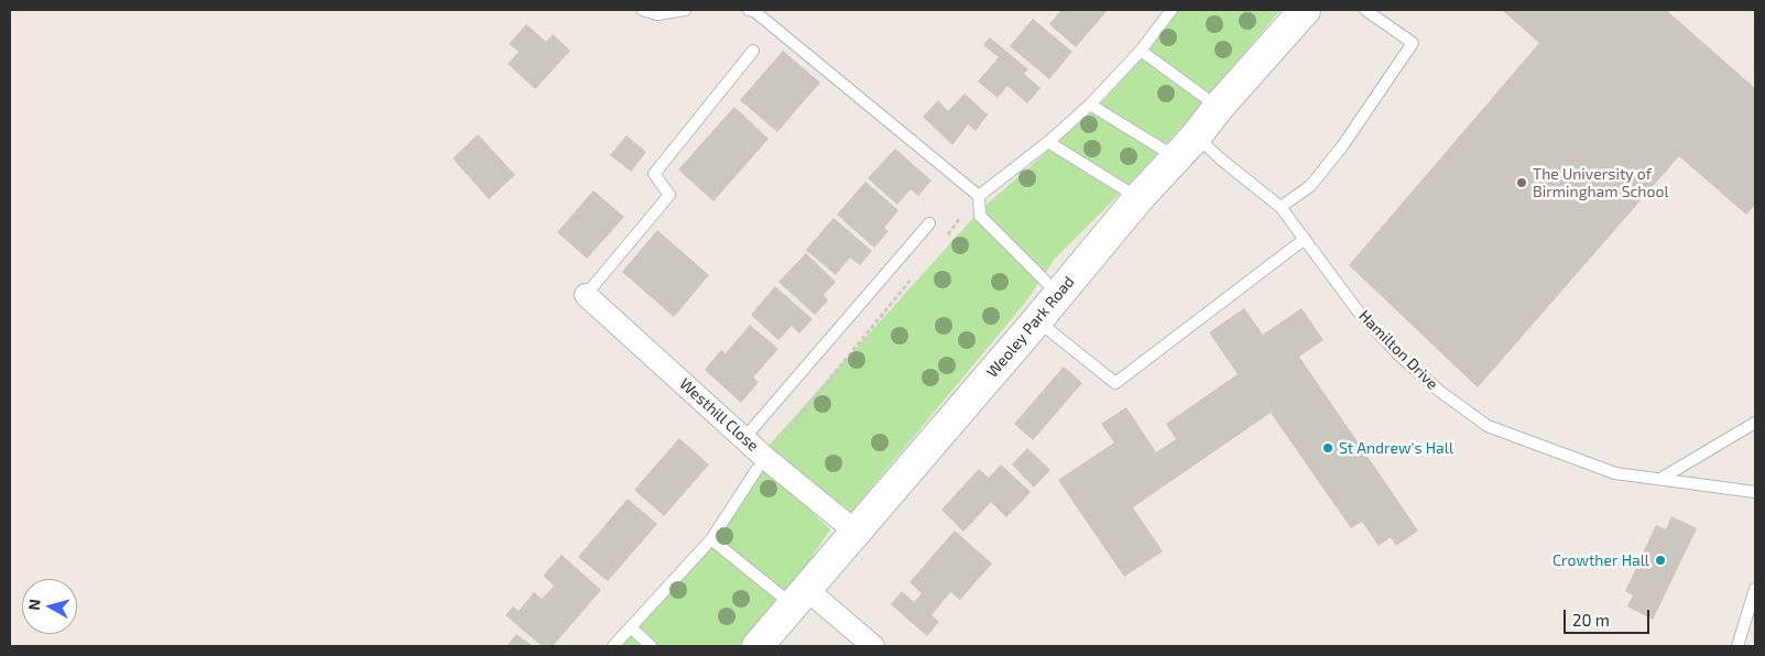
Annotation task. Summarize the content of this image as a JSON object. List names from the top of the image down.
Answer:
{
  "streets": {
    "street": ["Weoley Park Road", "Westhill Close"],
    "lane": ["Hamilton Drive"]
  },
  "crossings": [
    ["Weoley Park Road", "Hamilton Drive"],
    ["Weoley Park Road", "Westhill Close"]
  ],
  "places": ["The University of Birmingham School", "St Andrew's Hall", "Crowther Hall"],
  "scale_bar": "20 m",
  "north": "left"
}
